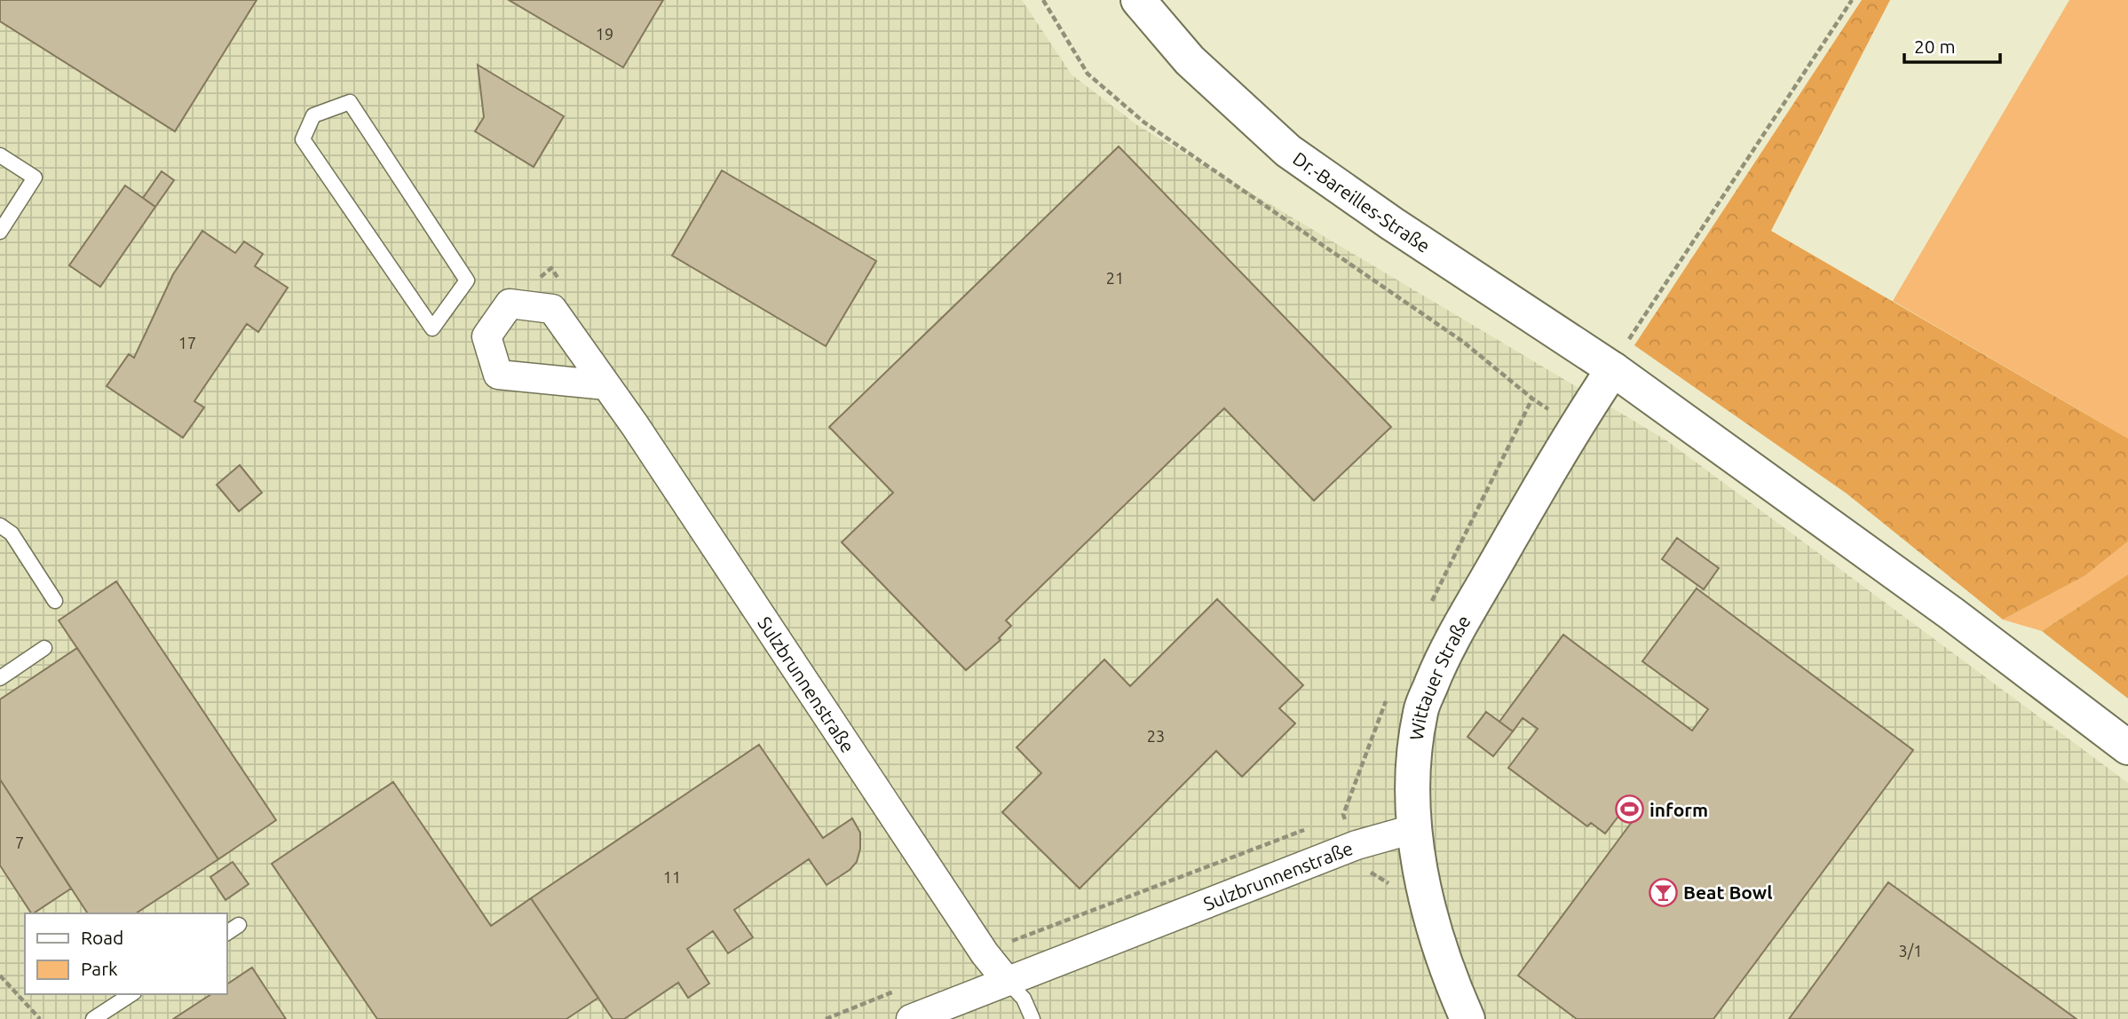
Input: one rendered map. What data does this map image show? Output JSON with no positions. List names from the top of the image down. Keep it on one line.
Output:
{"streets":{"main road":["Dr.-Bareilles-Straße","Wittauer Straße"],"street":["Sulzbrunnenstraße"]},"crossings":[["Dr.-Bareilles-Straße","Wittauer Straße"],["Wittauer Straße","Sulzbrunnenstraße"]],"places":{"sports":["inform"],"bar":["Beat Bowl"]},"house_numbers":["19","21","17","23","7","11","3/1"],"legend":["Road","Park"],"scale_bar":"20 m"}
